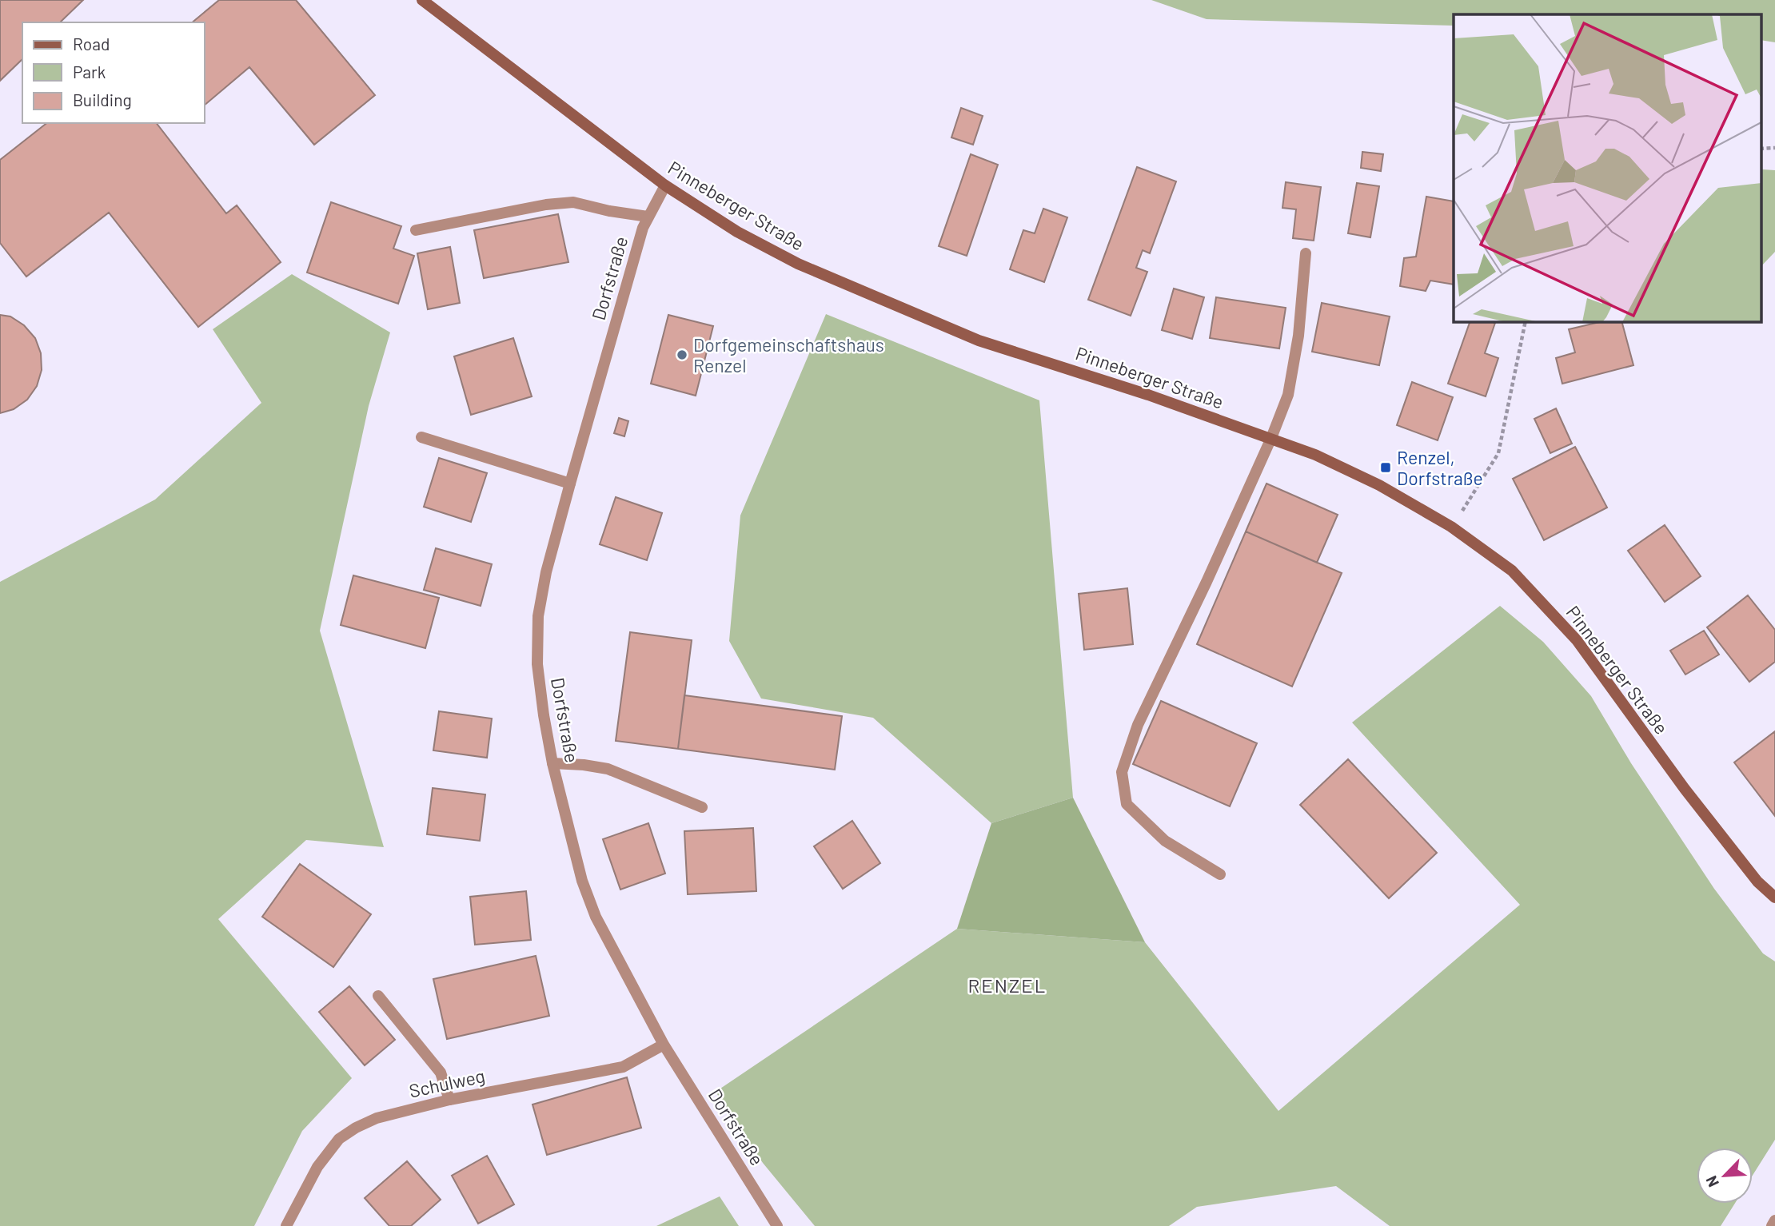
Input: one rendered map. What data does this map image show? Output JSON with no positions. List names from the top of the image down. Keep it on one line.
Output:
{"streets":{"main road":["Pinneberger Straße"],"street":["Dorfstraße","Schulweg"]},"crossings":[["Pinneberger Straße","Dorfstraße"],["Dorfstraße","Schulweg"]],"districts":["RENZEL"],"places":{"other":["Dorfgemeinschaftshaus Renzel"],"transit":["Renzel, Dorfstraße"]},"legend":["Road","Park","Building"],"north":"bottom left"}
